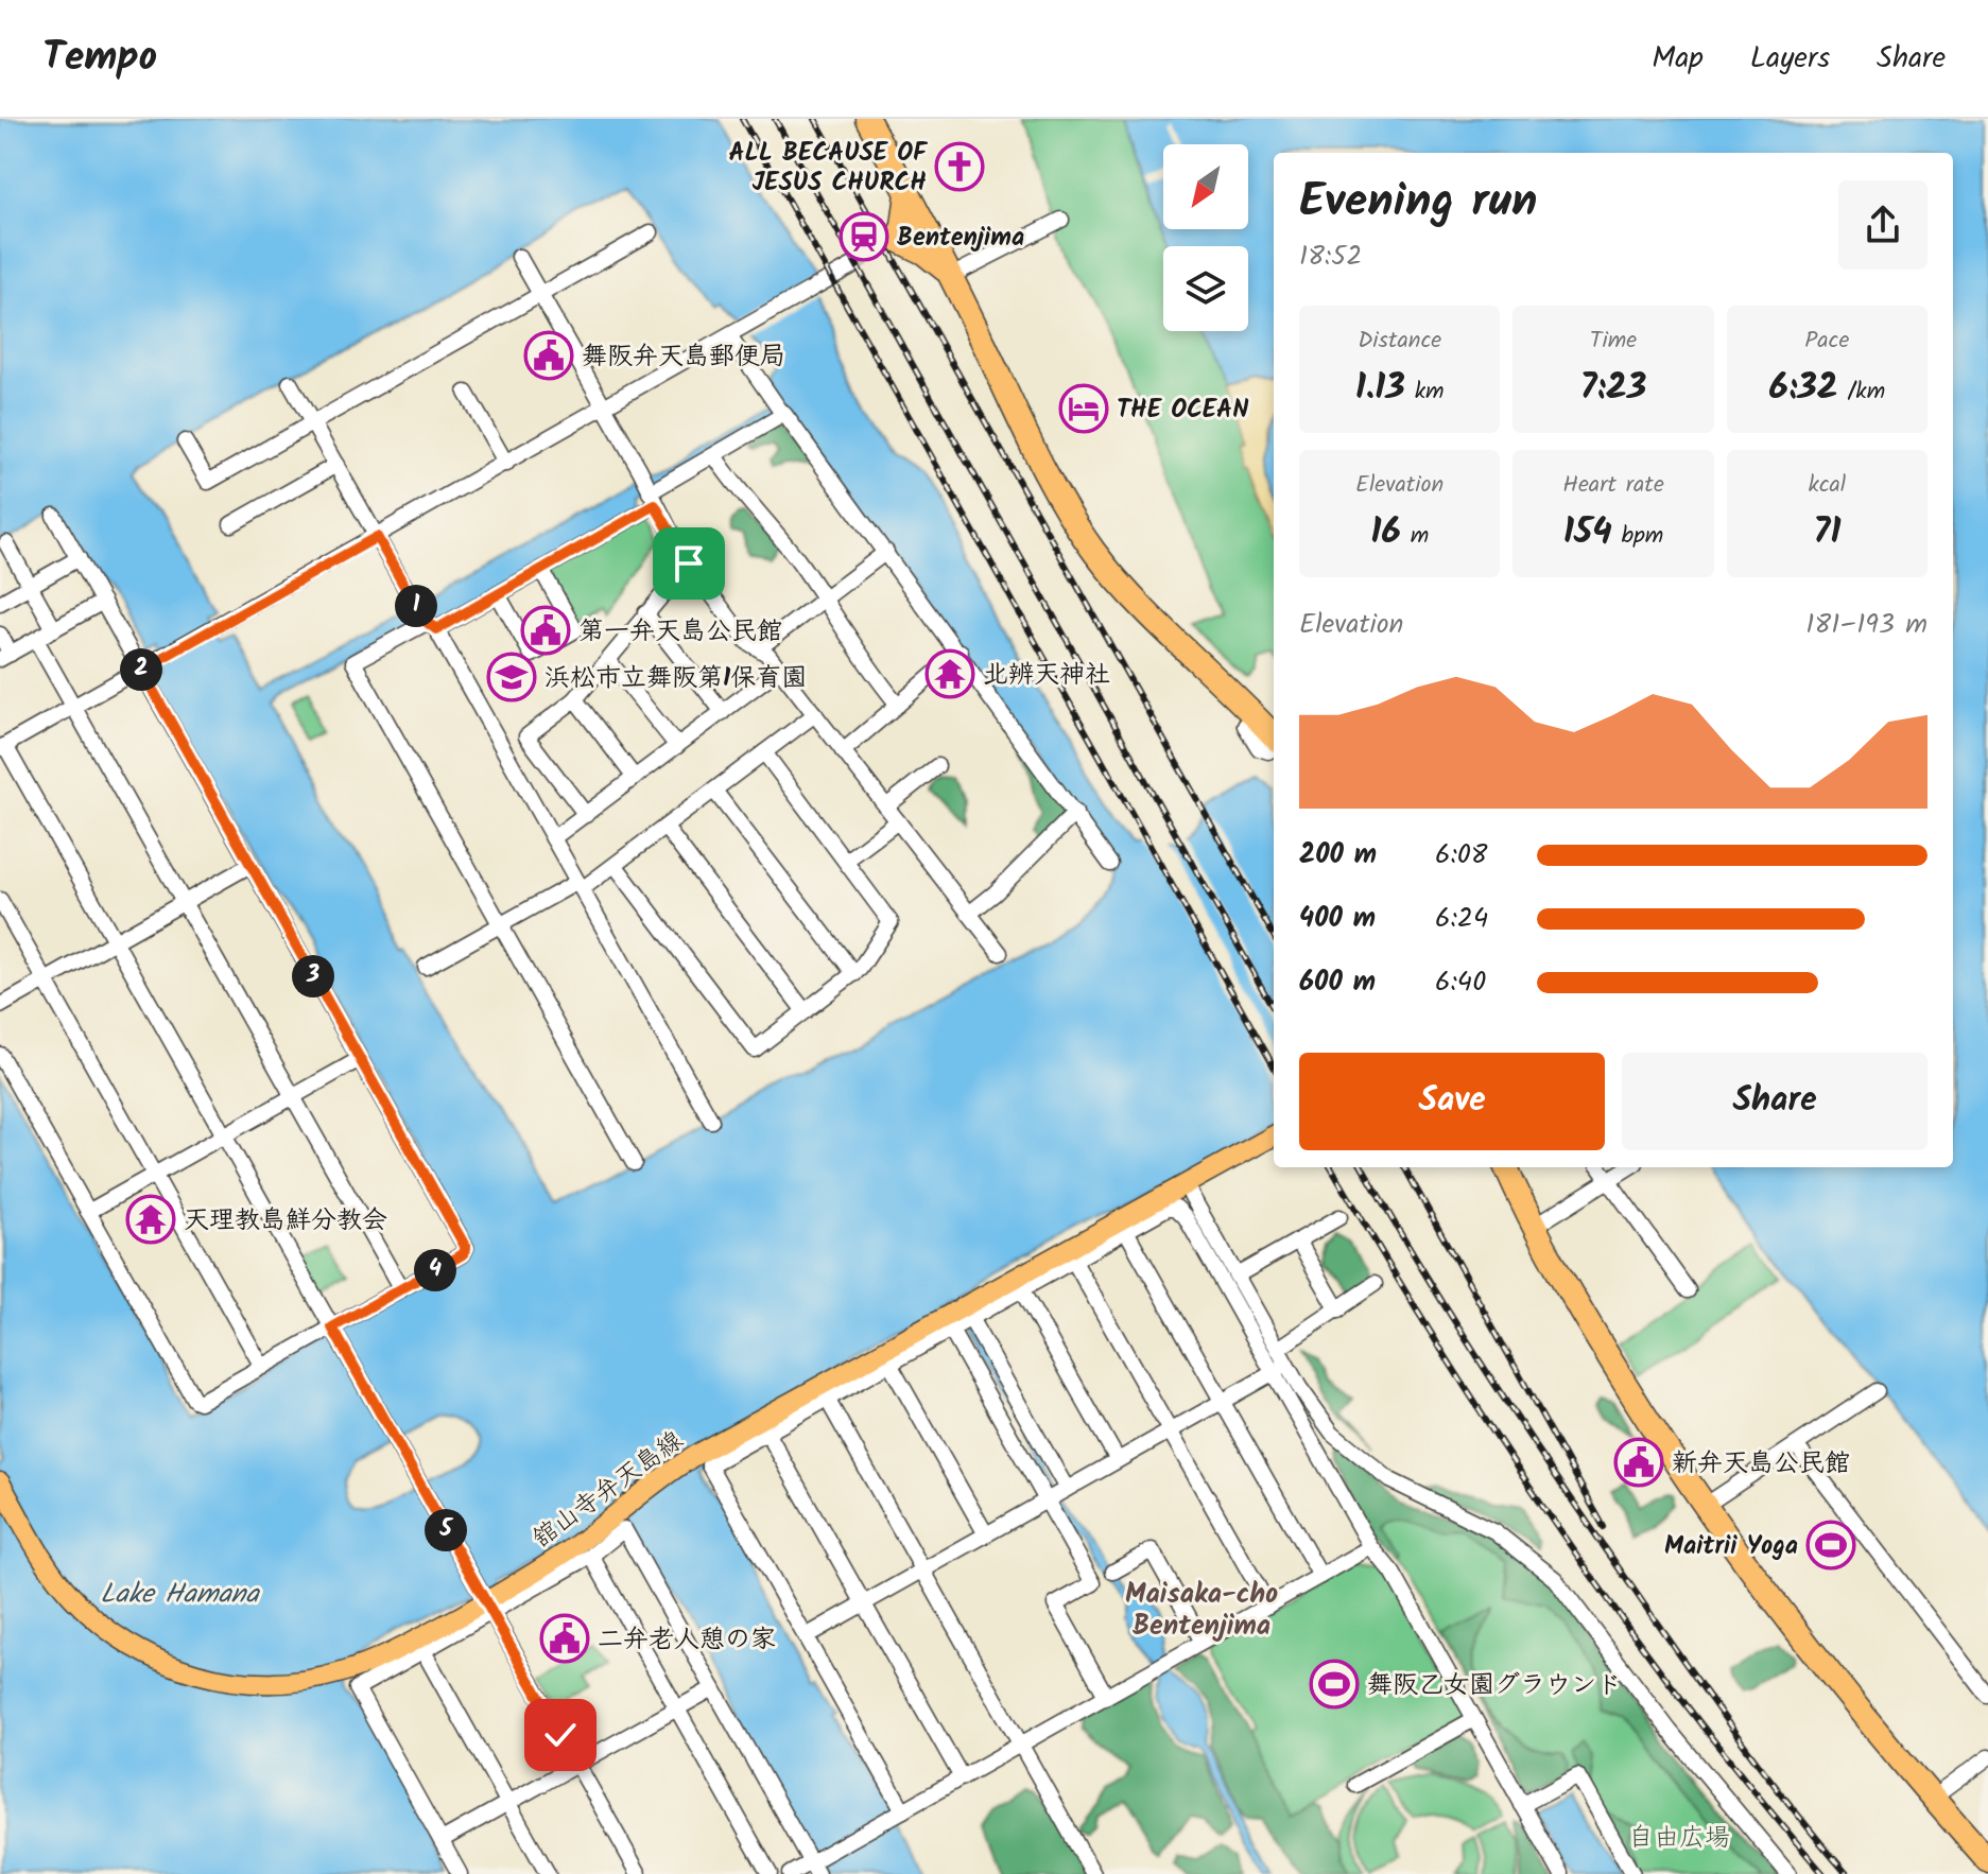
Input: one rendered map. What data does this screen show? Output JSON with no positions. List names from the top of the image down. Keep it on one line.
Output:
{"streets":{"main road":["舘山寺弁天島線"]},"districts":["Maisaka-cho Bentenjima"],"water":["Lake Hamana"],"parks":["自由広場"],"places":{"church":["ALL BECAUSE OF JESUS CHURCH"],"station":["Bentenjima"],"public building":["舞阪弁天島郵便局","第一弁天島公民館","新弁天島公民館","二弁老人憩の家"],"hotel":["THE OCEAN"],"temple":["北辨天神社","天理教島鮮分教会"],"school or university":["浜松市立舞阪第1保育園"],"sports":["Maitrii Yoga","舞阪乙女園グラウンド"]},"north":"bottom left","page":{"header":"Tempo","nav":["Map","Layers","Share"],"heading":["Evening run","18:52"],"stats":[["Distance","1.13 km"],["Time","7:23"],["Pace","6:32 /km"],["Elevation","16 m"],["Heart rate","154 bpm"],["kcal","71"]],"pins":["1","2","3","4","5"],"chart":["Elevation","181–193 m"],"list":[{"name":"200 m","note":"6:08"},{"name":"400 m","note":"6:24"},{"name":"600 m","note":"6:40"}],"buttons":["Save","Share"]}}
